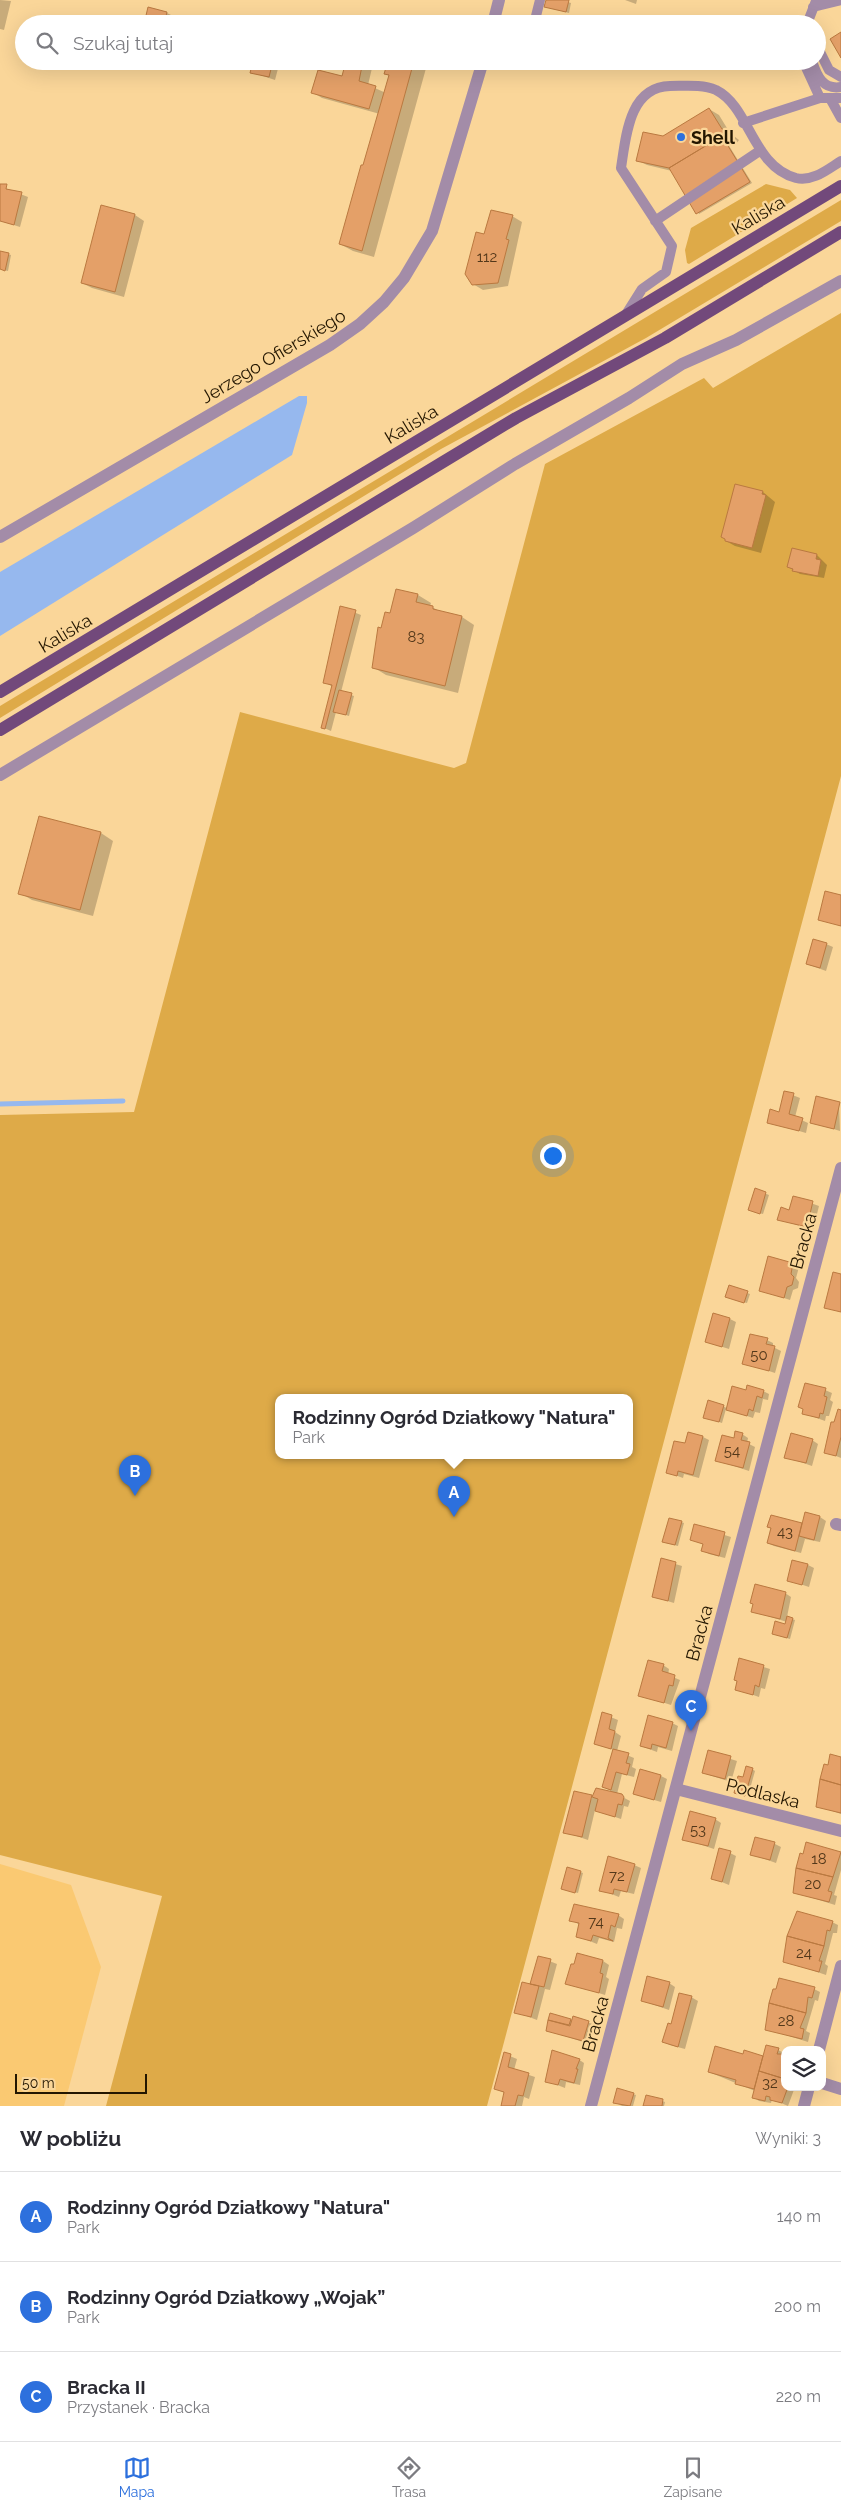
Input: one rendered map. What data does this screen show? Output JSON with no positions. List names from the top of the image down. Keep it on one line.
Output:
{"streets":{"main road":["Kaliska"],"street":["Jerzego Ofierskiego","Bracka","Podlaska"]},"crossings":[["Bracka","Podlaska"]],"places":["Shell"],"house_numbers":["112","83","50","54","43","53","18","72","20","74","24","28","32"],"scale_bar":"50 m","page":{"search":"Szukaj tutaj","popup":["Rodzinny Ogród Działkowy \"Natura\"","Park"],"pins":["B","A","C"],"scale":"50 m","heading":["W pobliżu","Wyniki: 3"],"list":[{"mark":"A","name":"Rodzinny Ogród Działkowy \"Natura\"","note":"Park","value":"140 m"},{"mark":"B","name":"Rodzinny Ogród Działkowy „Wojak”","note":"Park","value":"200 m"},{"mark":"C","name":"Bracka II","note":"Przystanek · Bracka","value":"220 m"}],"nav":["Mapa","Trasa","Zapisane"]}}
